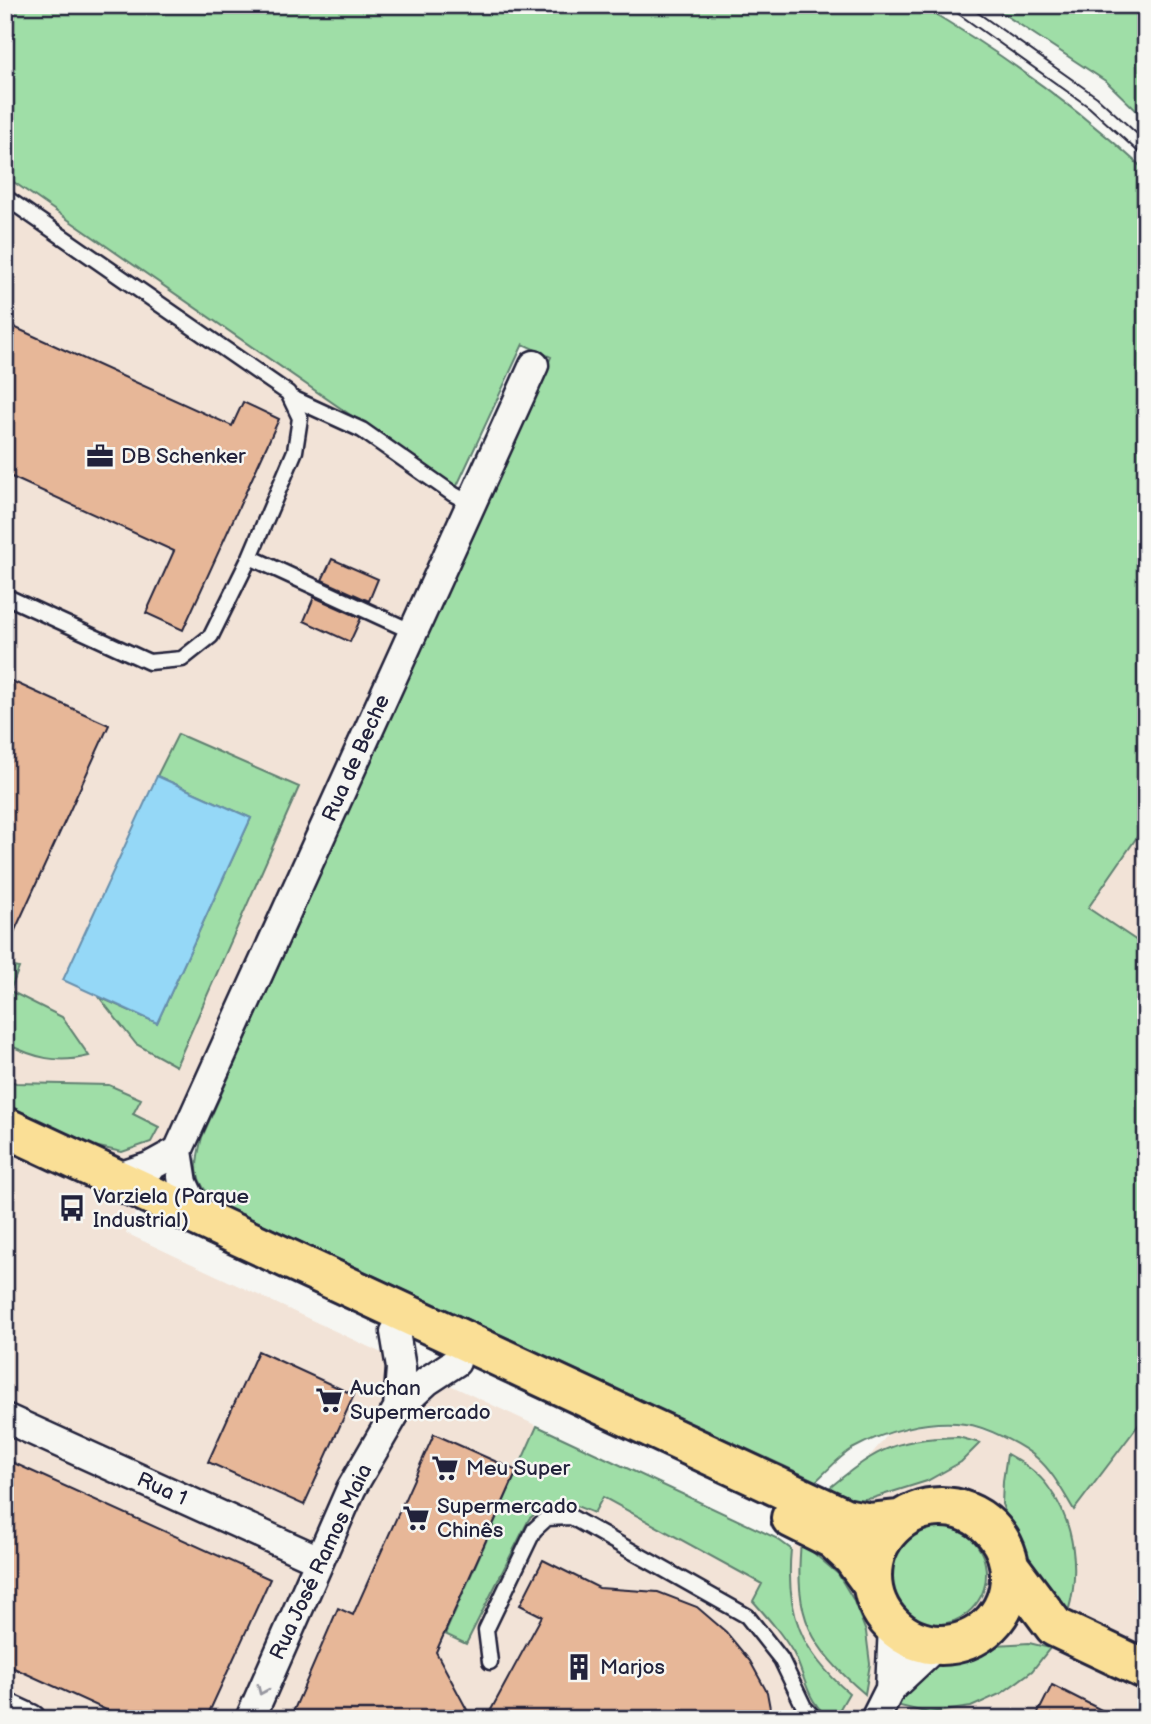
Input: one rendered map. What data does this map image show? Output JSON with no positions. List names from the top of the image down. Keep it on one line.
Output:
{"streets":{"street":["Rua de Beche","Rua 1","Rua José Ramos Maia"]},"crossings":[["Rua 1","Rua José Ramos Maia"]],"places":{"office":["DB Schenker"],"bus stop":["Varziela (Parque Industrial)"],"supermarket":["Auchan Supermercado","Meu Super","Supermercado Chinês"],"building":["Marjos"]}}
